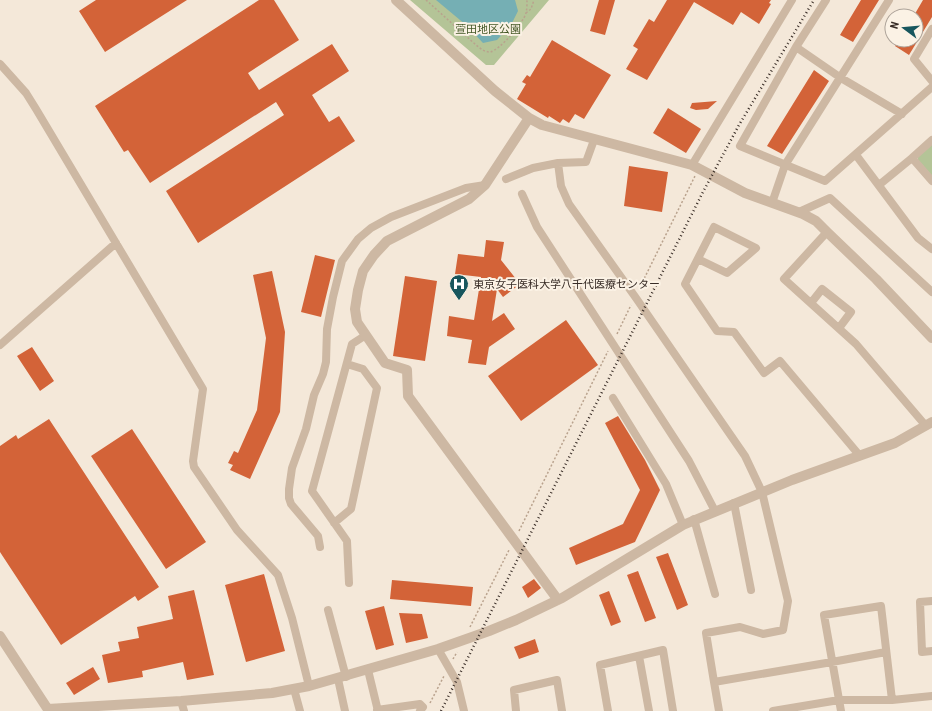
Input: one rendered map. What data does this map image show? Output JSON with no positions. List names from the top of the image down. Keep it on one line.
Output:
{"parks":["萱田地区公園"],"places":{"hospital":["東京女子医科大学八千代医療センター"]},"north":"left"}
